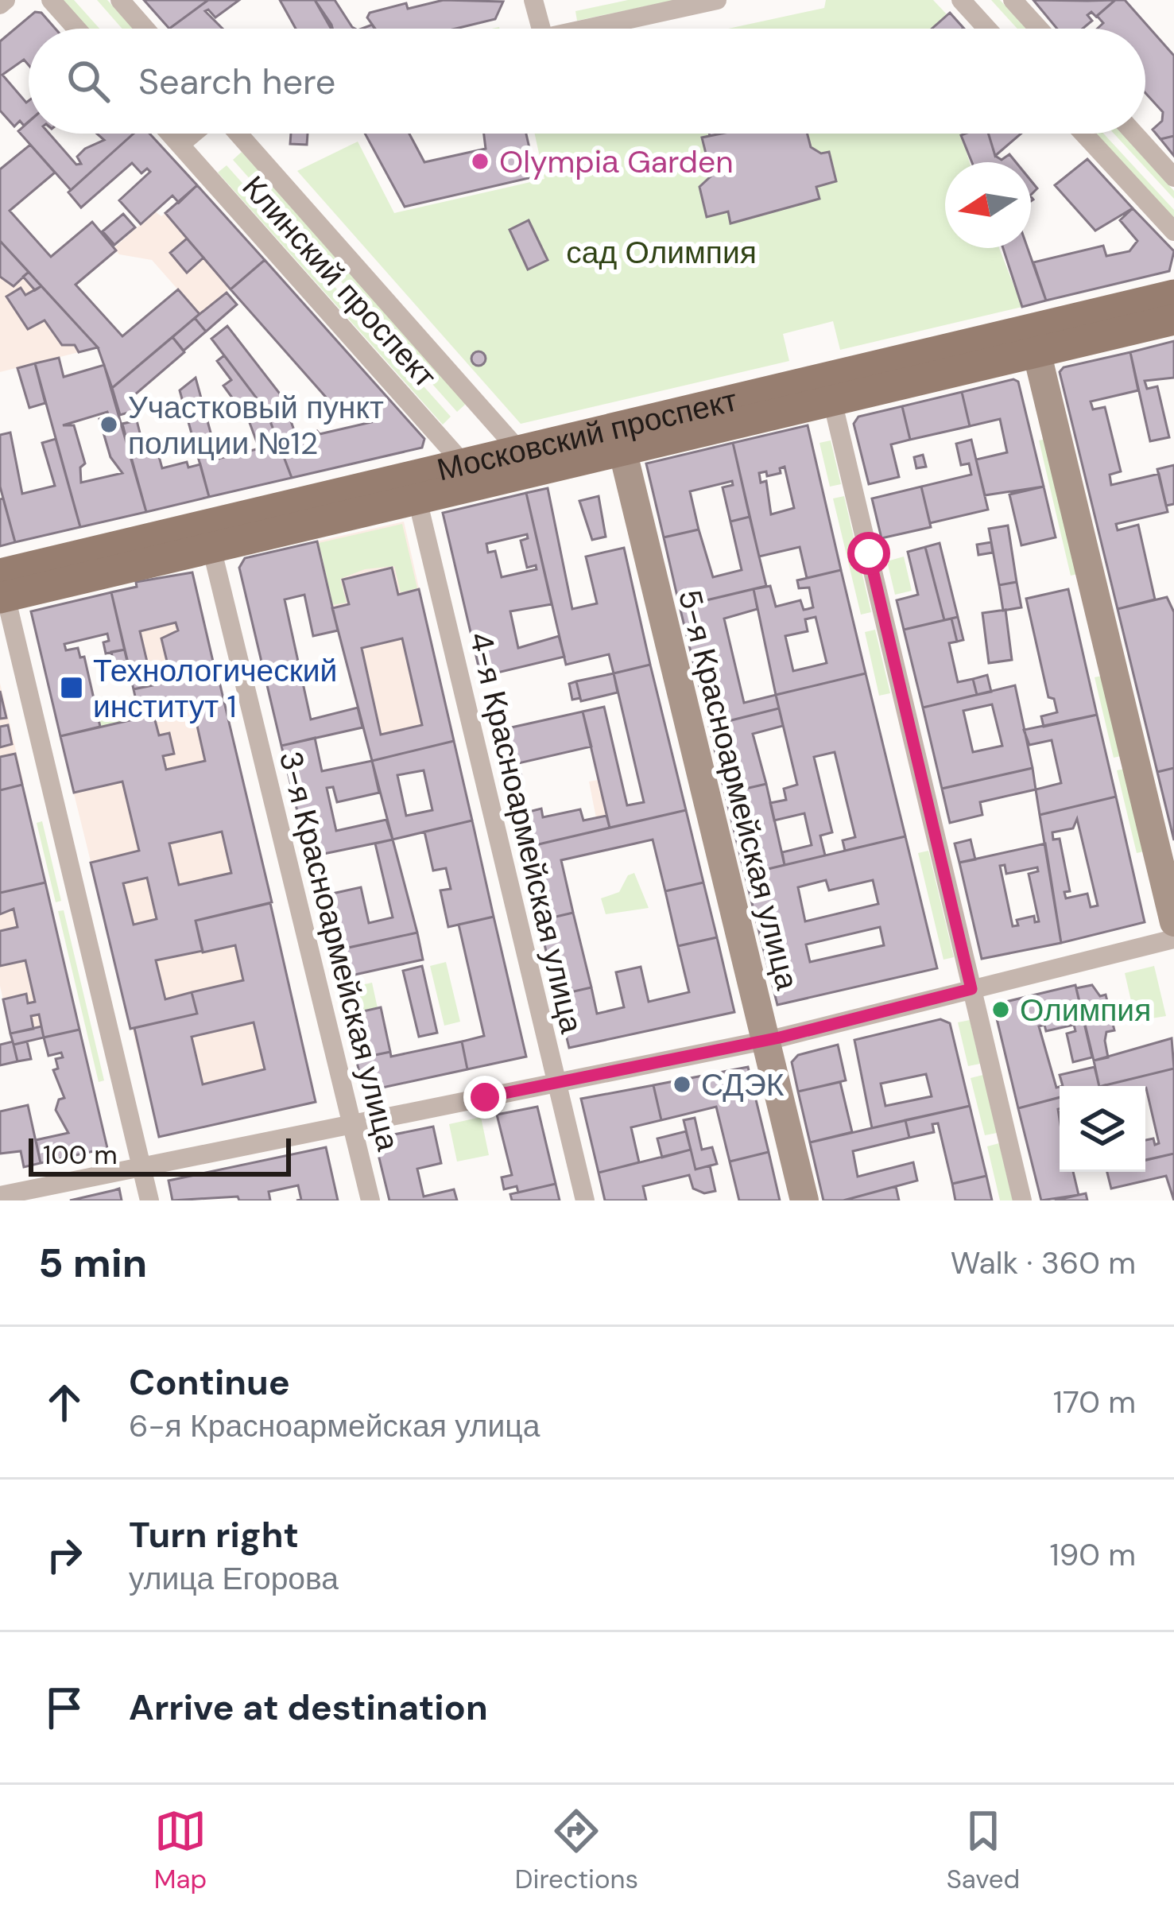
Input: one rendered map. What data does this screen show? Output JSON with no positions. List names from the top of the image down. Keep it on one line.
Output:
{"streets":{"main road":["Московский проспект"],"street":["Клинский проспект","5-я Красноармейская улица","4-я Красноармейская улица","3-я Красноармейская улица"]},"crossings":[["Клинский проспект","Московский проспект"],["Московский проспект","5-я Красноармейская улица"],["Московский проспект","4-я Красноармейская улица"],["Московский проспект","3-я Красноармейская улица"]],"parks":["сад Олимпия"],"places":{"other":["Olympiа Garden","Участковый пункт полиции №12","Олимпия","СДЭК"],"transit":["Технологический институт 1"]},"scale_bar":"100 m","north":"left","page":{"search":"Search here","scale":"100 m","heading":["5 min","Walk · 360 m"],"list":[["Continue","6-я Красноармейская улица","170 m"],["Turn right","улица Егорова","190 m"],"Arrive at destination"],"nav":["Map","Directions","Saved"]}}
